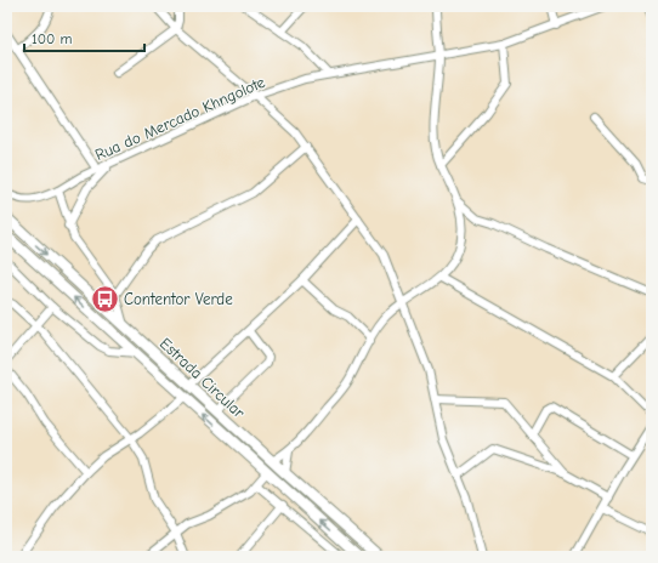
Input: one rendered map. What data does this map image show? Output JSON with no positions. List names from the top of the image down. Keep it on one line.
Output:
{"streets":{"main road":["Estrada Circular"],"street":["Rua do Mercado Khngolote"]},"places":{"bus stop":["Contentor Verde"]},"scale_bar":"100 m"}
